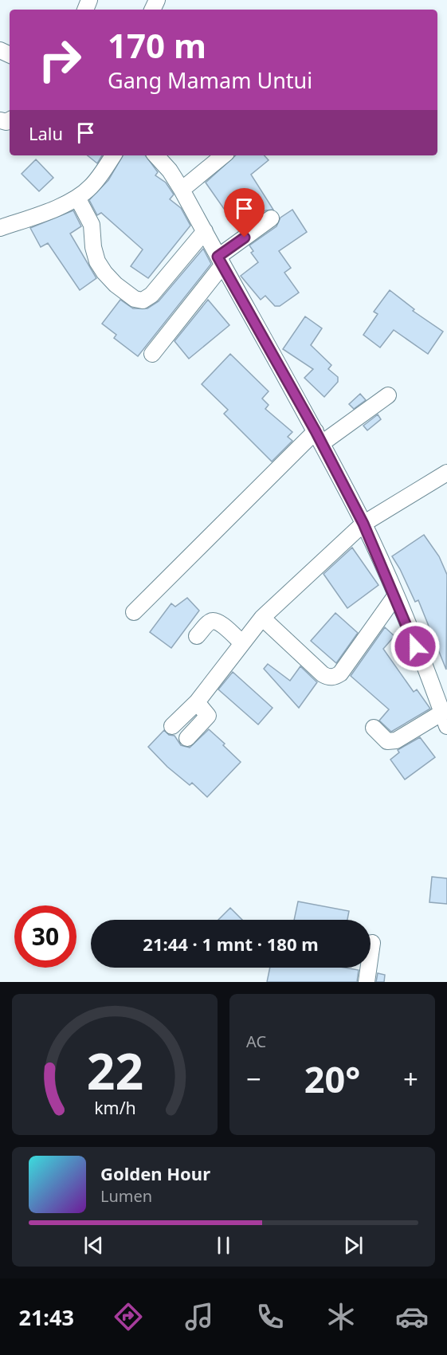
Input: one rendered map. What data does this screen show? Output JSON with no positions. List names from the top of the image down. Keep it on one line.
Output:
{"page":{"turn":["170 m","Gang Mamam Untui"],"then":"Lalu","limit":"30","trip":"21:44 · 1 mnt · 180 m","tile":"AC","heat":["−","20°","+"],"song":["Golden Hour","Lumen"],"tabs":"21:43","gauge":["22","km/h"]}}
